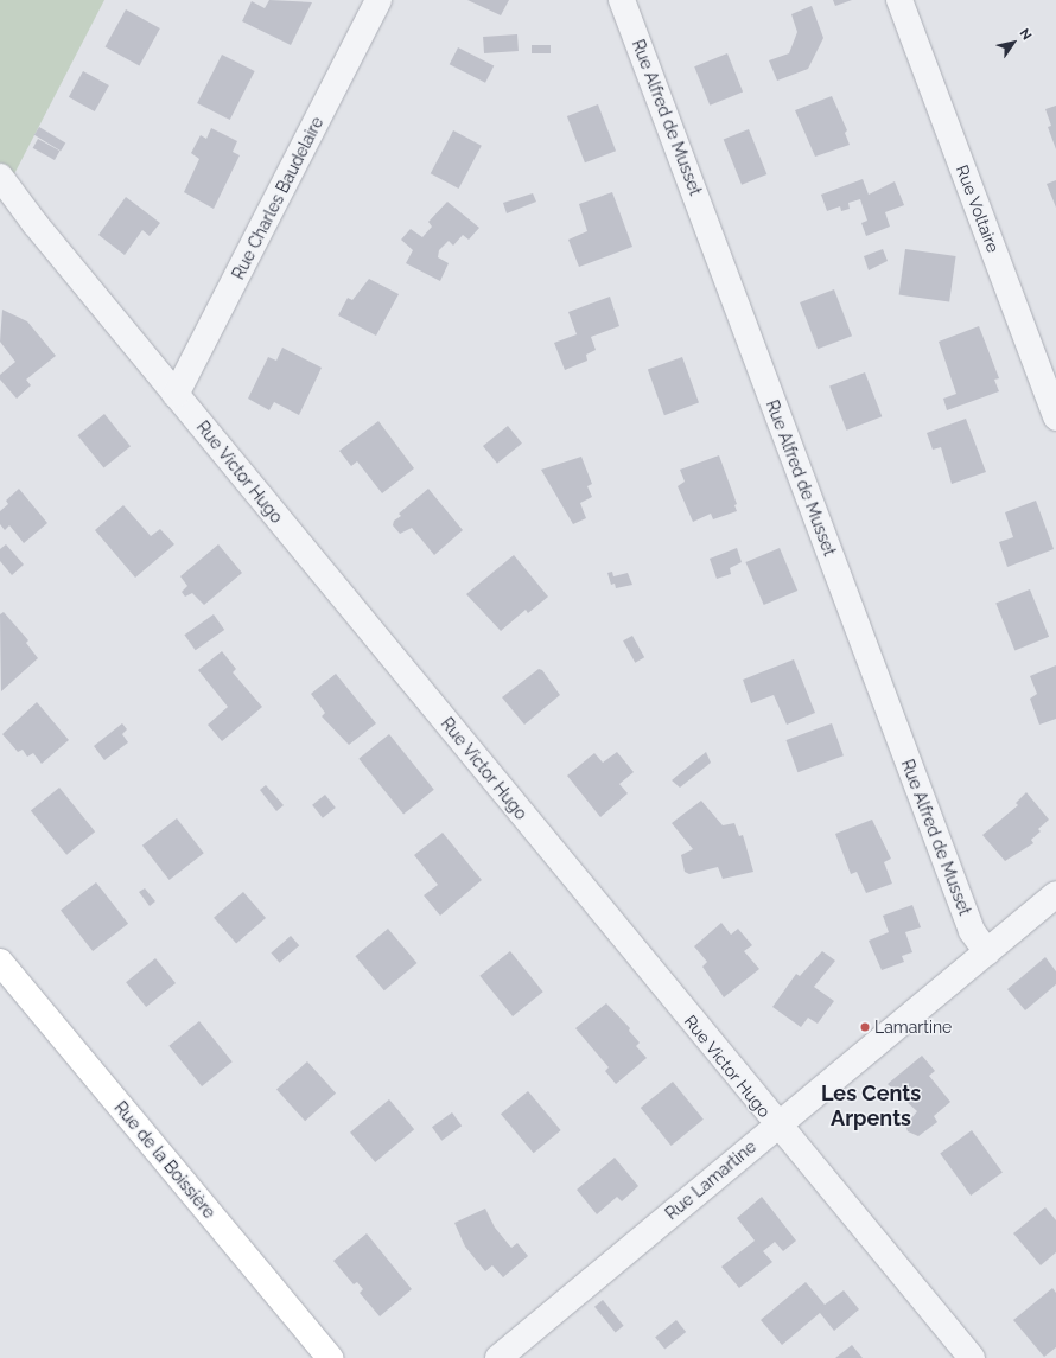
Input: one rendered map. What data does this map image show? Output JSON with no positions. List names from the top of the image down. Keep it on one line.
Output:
{"streets":{"main road":["Rue de la Boissière"],"street":["Rue Alfred de Musset","Rue Charles Baudelaire","Rue Voltaire","Rue Victor Hugo","Rue Lamartine"]},"crossings":[["Rue Alfred de Musset","Rue Lamartine"],["Rue Charles Baudelaire","Rue Victor Hugo"],["Rue Victor Hugo","Rue Lamartine"]],"districts":["Les Cents Arpents"],"places":["Lamartine"],"north":"top right"}
